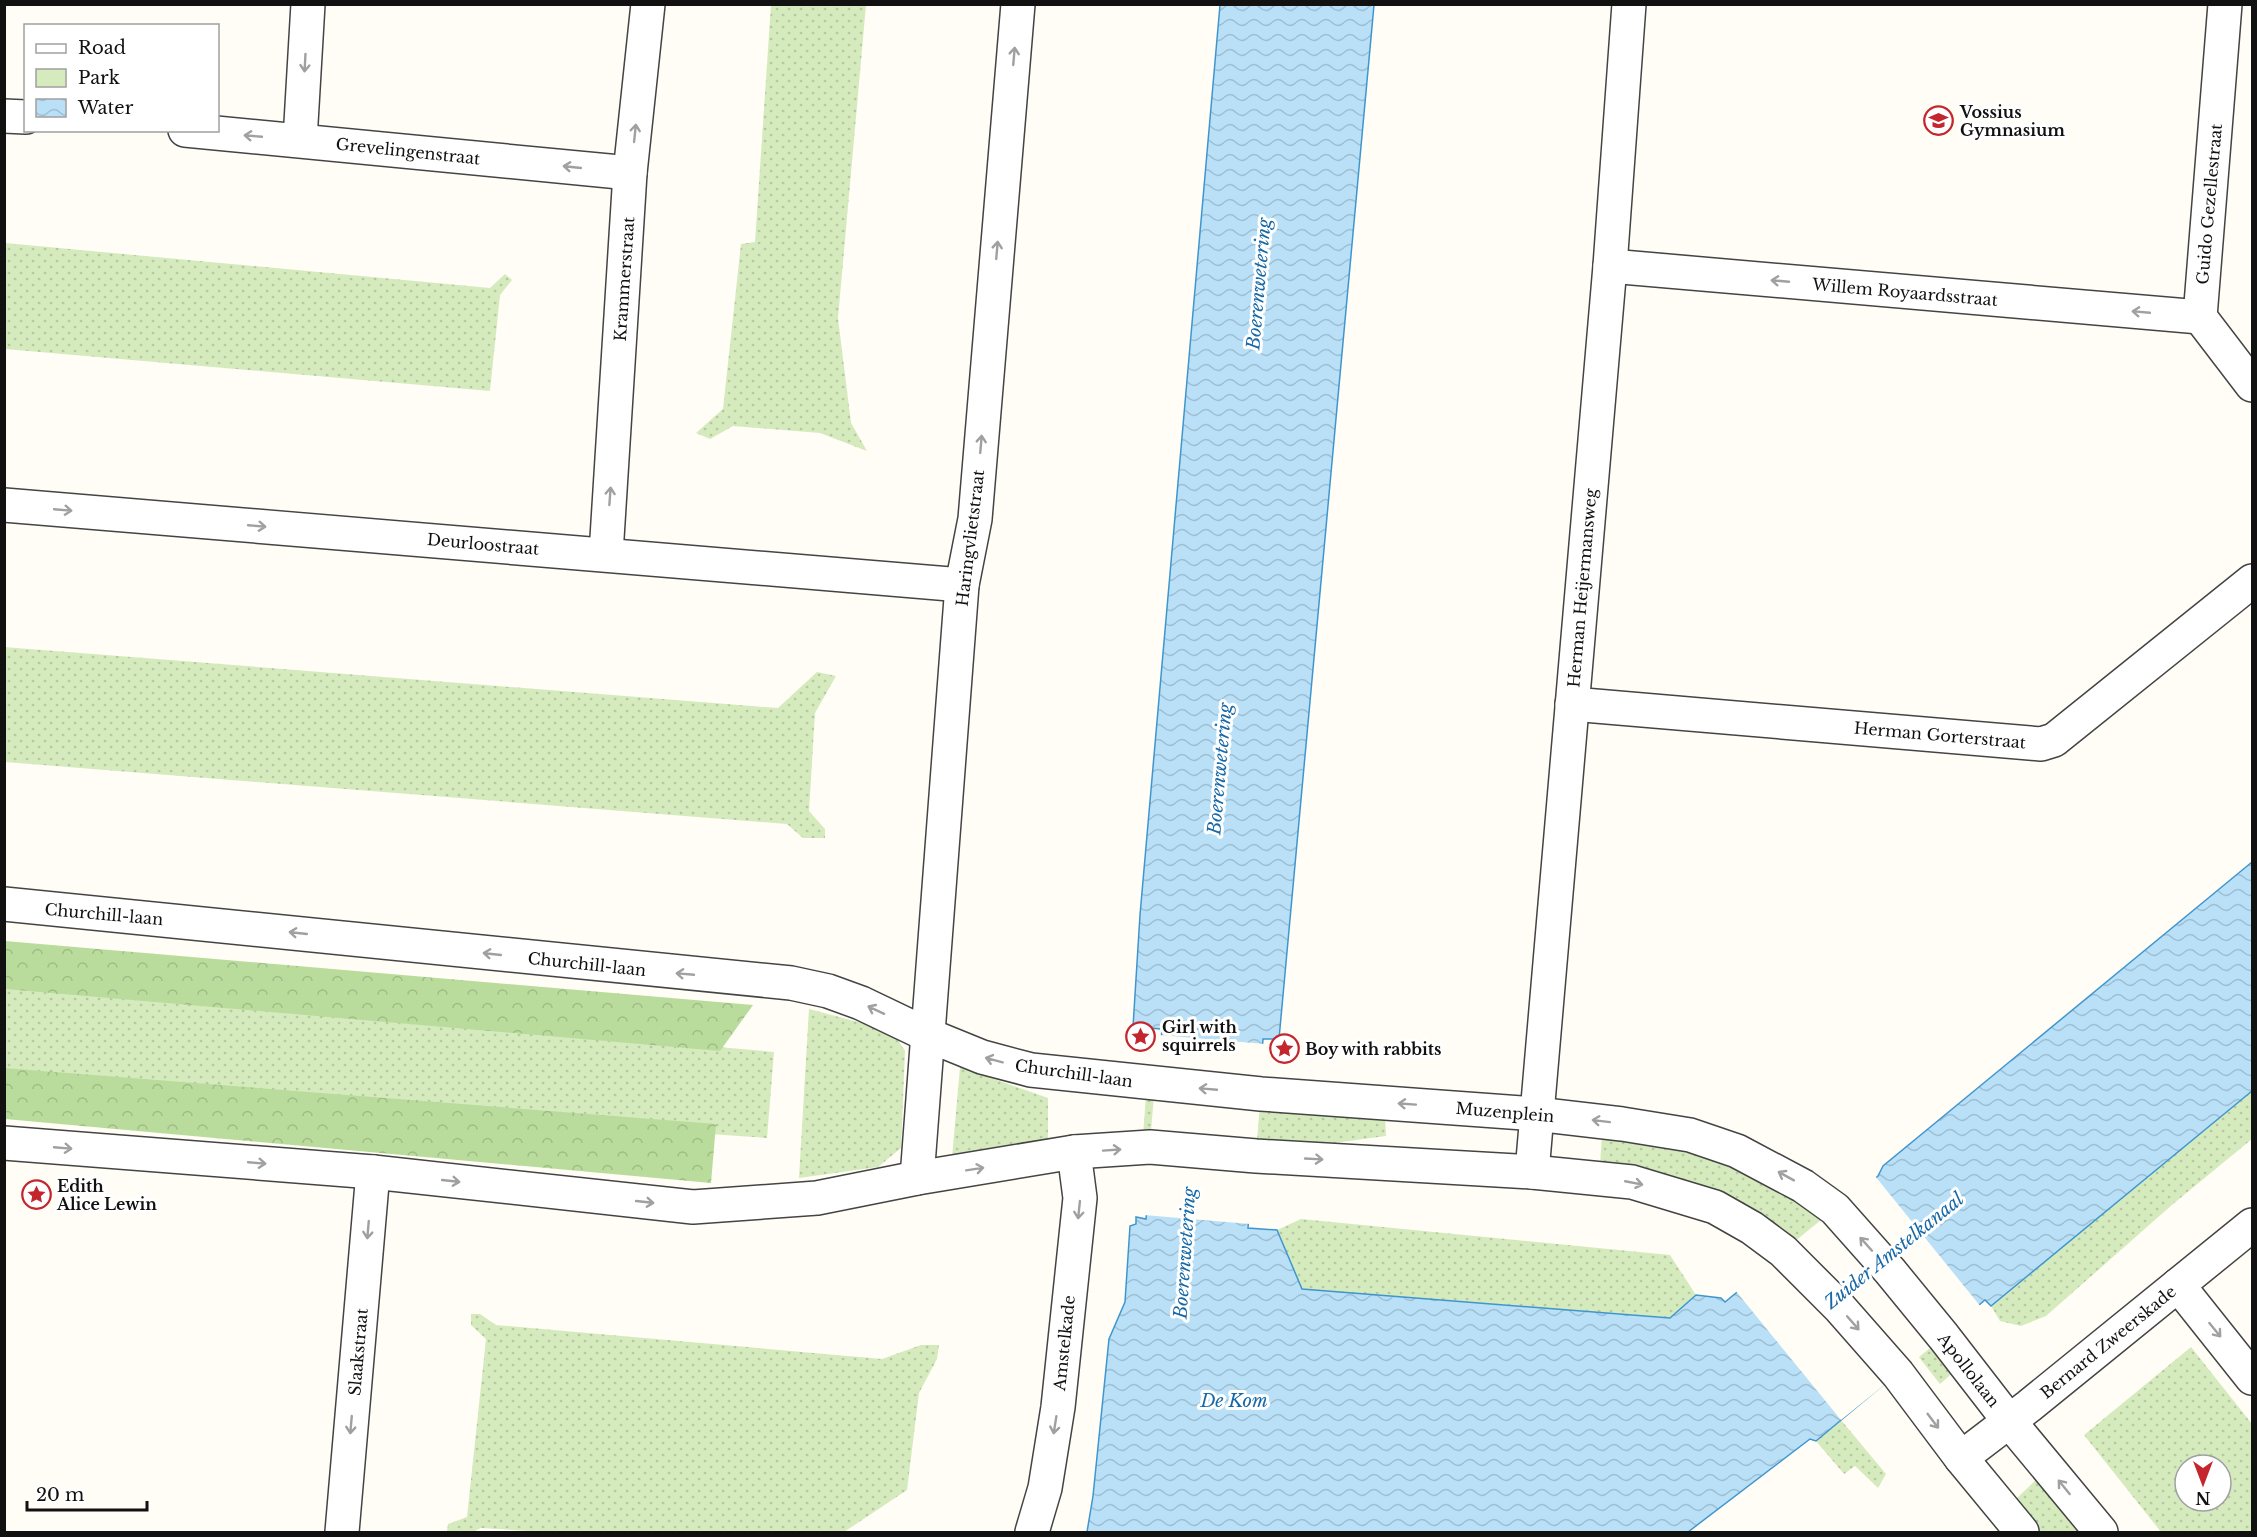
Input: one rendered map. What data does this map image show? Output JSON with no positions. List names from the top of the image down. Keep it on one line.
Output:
{"streets":{"street":["Grevelingenstraat","Guido Gezellestraat","Krammerstraat","Willem Royaardsstraat","Haringvlietstraat","Deurloostraat","Herman Heijermansweg","Herman Gorterstraat","Churchill-laan","Muzenplein","Bernard Zweerskade","Amstelkade","Slaakstraat","Apollolaan"]},"crossings":[["Grevelingenstraat","Krammerstraat"],["Guido Gezellestraat","Willem Royaardsstraat"],["Krammerstraat","Deurloostraat"],["Willem Royaardsstraat","Herman Heijermansweg"],["Haringvlietstraat","Deurloostraat"],["Haringvlietstraat","Churchill-laan"],["Herman Heijermansweg","Herman Gorterstraat"],["Herman Heijermansweg","Muzenplein"],["Churchill-laan","Muzenplein"],["Muzenplein","Apollolaan"],["Bernard Zweerskade","Apollolaan"]],"one_way":["Grevelingenstraat","Krammerstraat","Willem Royaardsstraat","Haringvlietstraat","Deurloostraat","Amstelkade","Slaakstraat"],"water":["Boerenwetering","Zuider Amstelkanaal","De Kom"],"places":{"school or university":["Vossius Gymnasium"],"place":["Girl with squirrels","Boy with rabbits","Edith Alice Lewin"]},"legend":["Road","Park","Water"],"scale_bar":"20 m","north":"bottom"}
